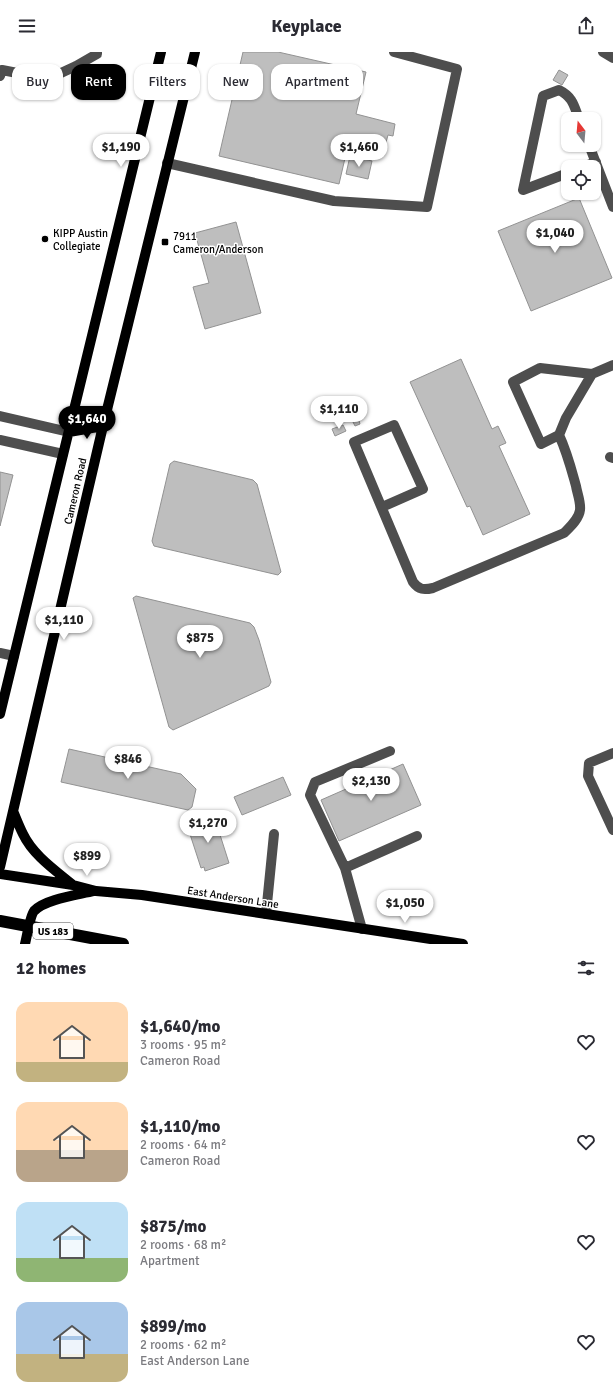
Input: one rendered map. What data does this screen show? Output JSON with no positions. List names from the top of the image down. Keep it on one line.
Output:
{"streets":{"highway":["US 183"],"main road":["Cameron Road","East Anderson Lane"]},"places":{"other":["KIPP Austin Collegiate"],"transit":["7911 Cameron/Anderson"]},"north":"top","page":{"header":"Keyplace","chip":["Buy","Rent","Filters","New","Apartment"],"price":["$1,190","$1,460","$1,040","$1,110","$1,640","$1,110","$875","$846","$2,130","$1,270","$899","$1,050"],"heading":"12 homes","list":[{"name":"$1,640/mo","note":"3 rooms · 95 m² · Cameron Road"},{"name":"$1,110/mo","note":"2 rooms · 64 m² · Cameron Road"},{"name":"$875/mo","note":"2 rooms · 68 m² · Apartment"},{"name":"$899/mo","note":"2 rooms · 62 m² · East Anderson Lane"}]}}
